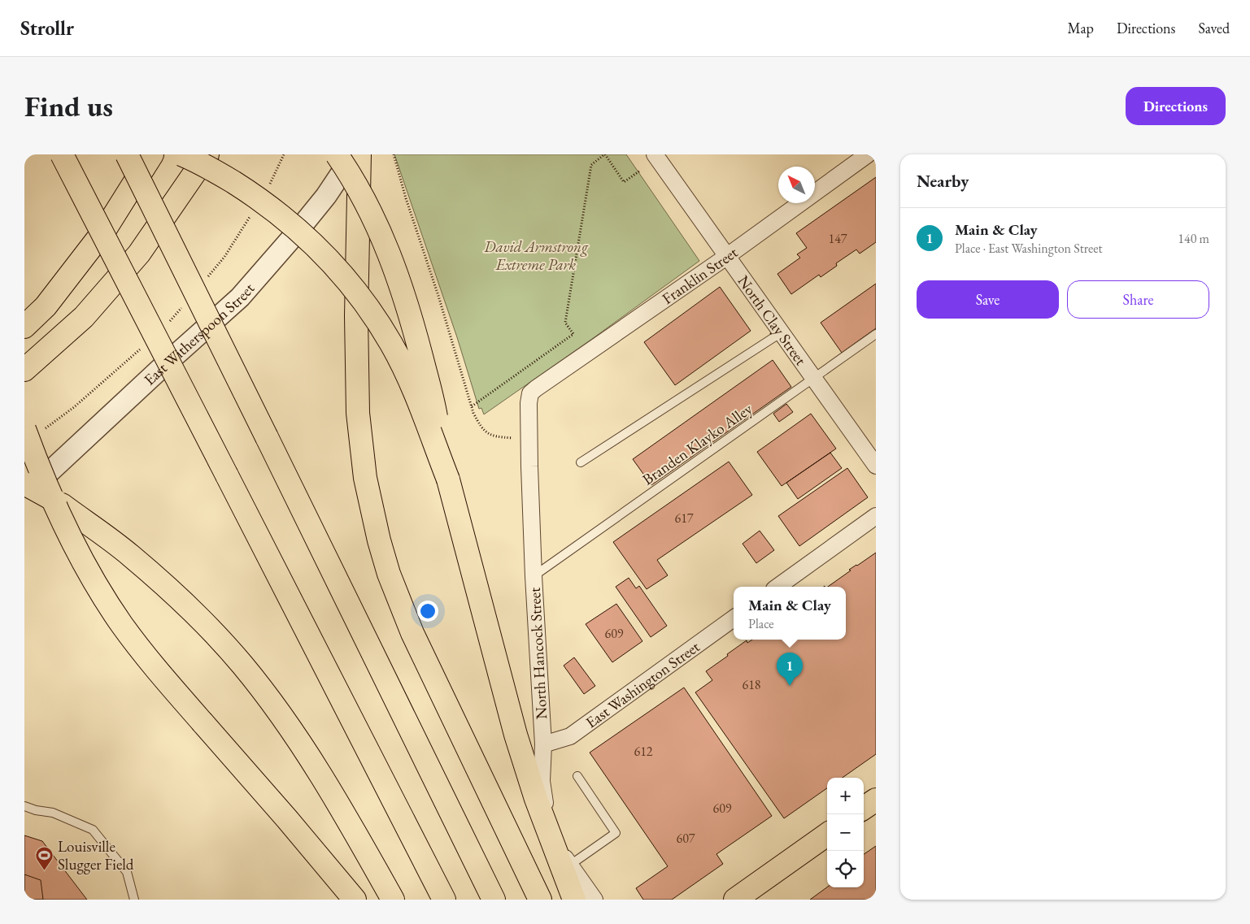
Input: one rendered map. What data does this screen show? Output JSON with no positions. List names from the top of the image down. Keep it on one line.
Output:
{"streets":{"street":["Franklin Street","North Clay Street","East Witherspoon Street","North Hancock Street","East Washington Street"],"lane":["Branden Klayko Alley"]},"crossings":[["Franklin Street","North Clay Street"],["Franklin Street","North Hancock Street"],["North Clay Street","Branden Klayko Alley"],["Branden Klayko Alley","North Hancock Street"],["North Hancock Street","East Washington Street"]],"parks":["David Armstrong Extreme Park"],"places":{"sports":["Louisville Slugger Field"]},"house_numbers":["147","617","609","618","612","609","607"],"north":"top left","page":{"header":"Strollr","nav":["Map","Directions","Saved"],"buttons":["Directions",["Save","Share"]],"title":"Find us","heading":"Nearby","list":[{"mark":"1","name":"Main & Clay","note":"Place · East Washington Street","value":"140 m"}],"popup":["Main & Clay","Place"],"pins":"1","map_buttons":["+","−"]}}
